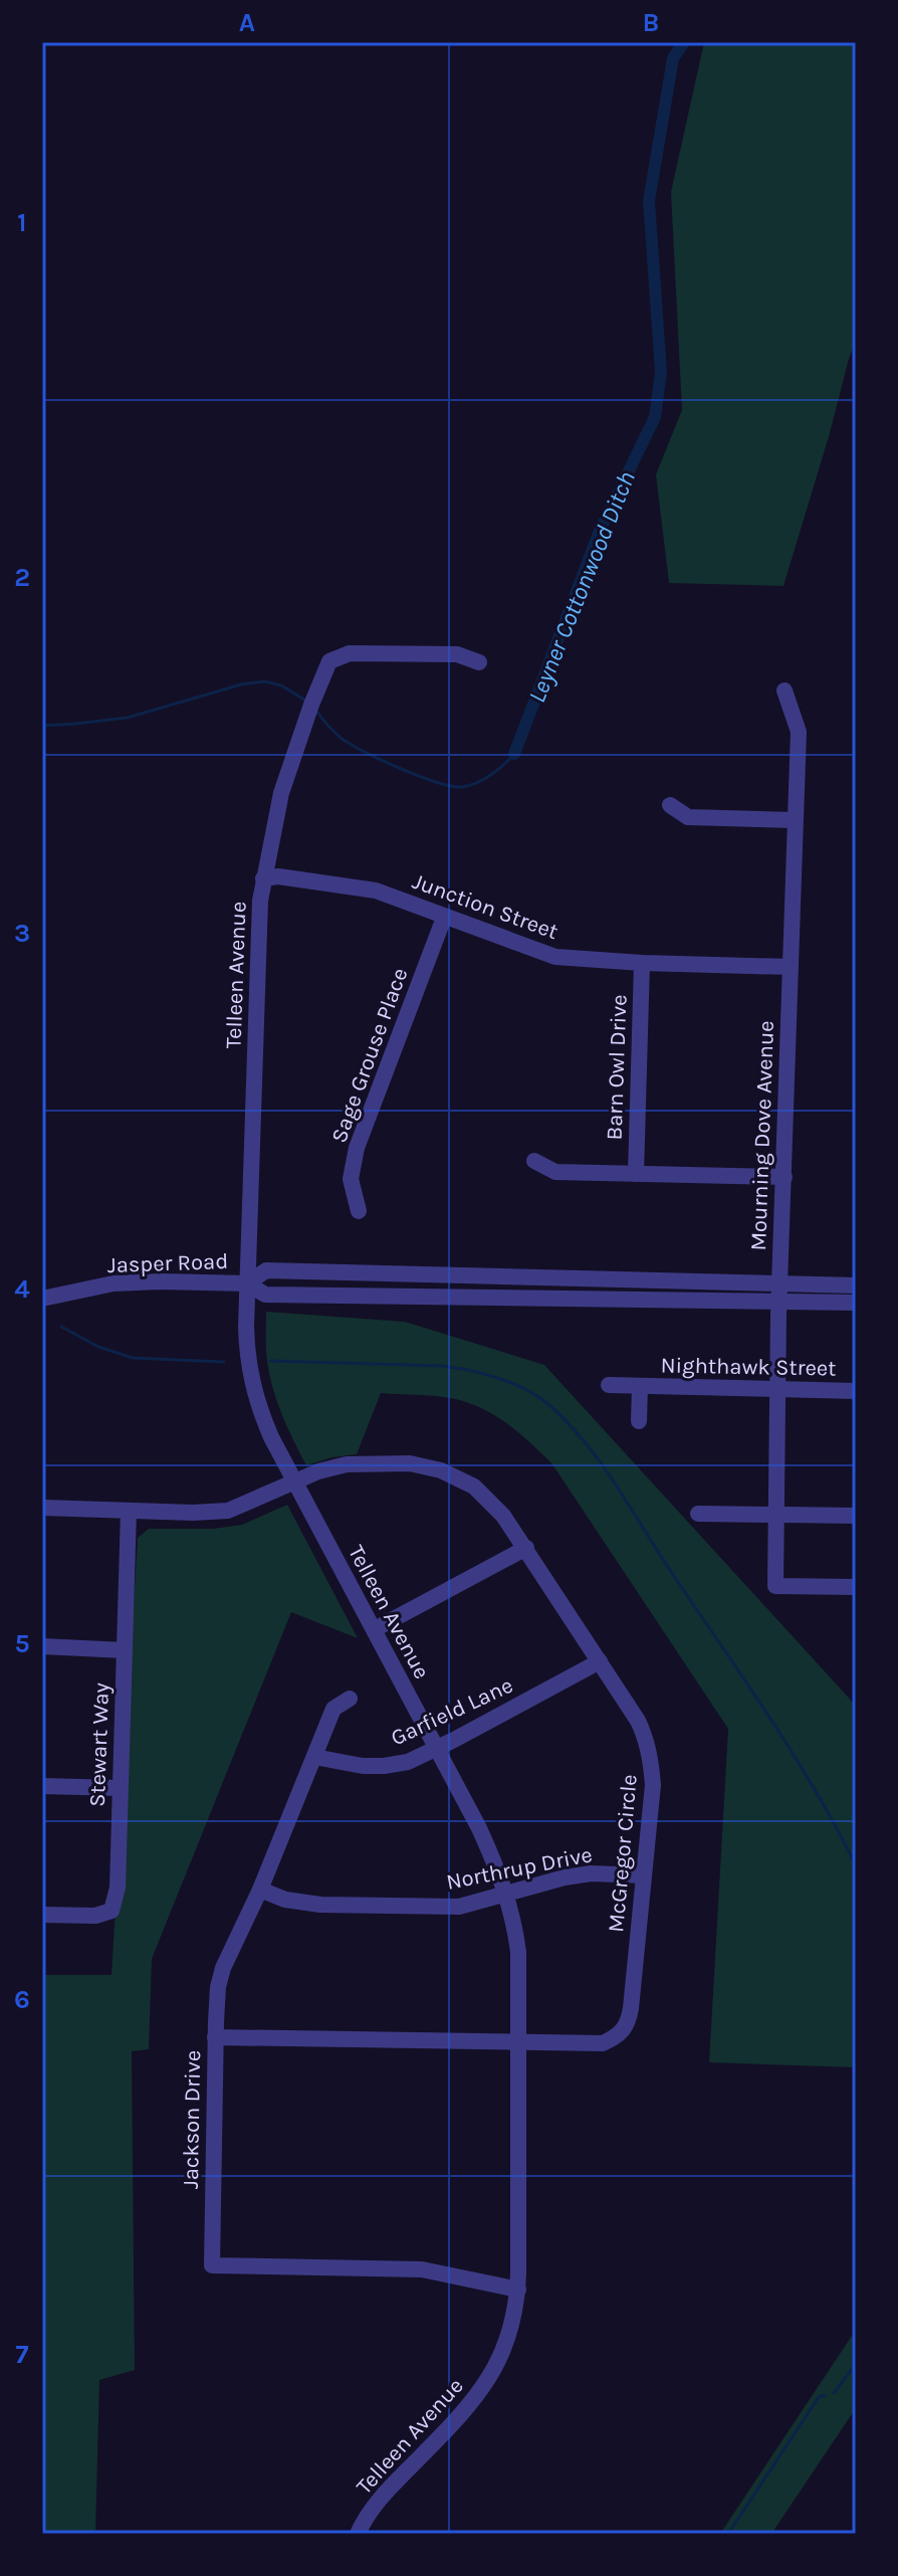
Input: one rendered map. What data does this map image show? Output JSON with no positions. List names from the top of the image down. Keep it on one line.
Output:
{"streets":{"street":["Junction Street","Telleen Avenue","Sage Grouse Place","Barn Owl Drive","Mourning Dove Avenue","Jasper Road","Nighthawk Street","Garfield Lane","Stewart Way","McGregor Circle","Northrup Drive","Jackson Drive"]},"crossings":[["Junction Street","Telleen Avenue"],["Junction Street","Sage Grouse Place"],["Junction Street","Barn Owl Drive"],["Junction Street","Mourning Dove Avenue"],["Telleen Avenue","Jasper Road"],["Telleen Avenue","Garfield Lane"],["Telleen Avenue","McGregor Circle"],["Telleen Avenue","Northrup Drive"],["Telleen Avenue","Jackson Drive"],["Mourning Dove Avenue","Nighthawk Street"],["Garfield Lane","McGregor Circle"],["Garfield Lane","Jackson Drive"],["Stewart Way","McGregor Circle"],["McGregor Circle","Northrup Drive"],["McGregor Circle","Jackson Drive"],["Northrup Drive","Jackson Drive"]],"water":["Leyner Cottonwood Ditch"],"grid":{"columns":["A","B"],"rows":["1","2","3","4","5","6","7"]}}
